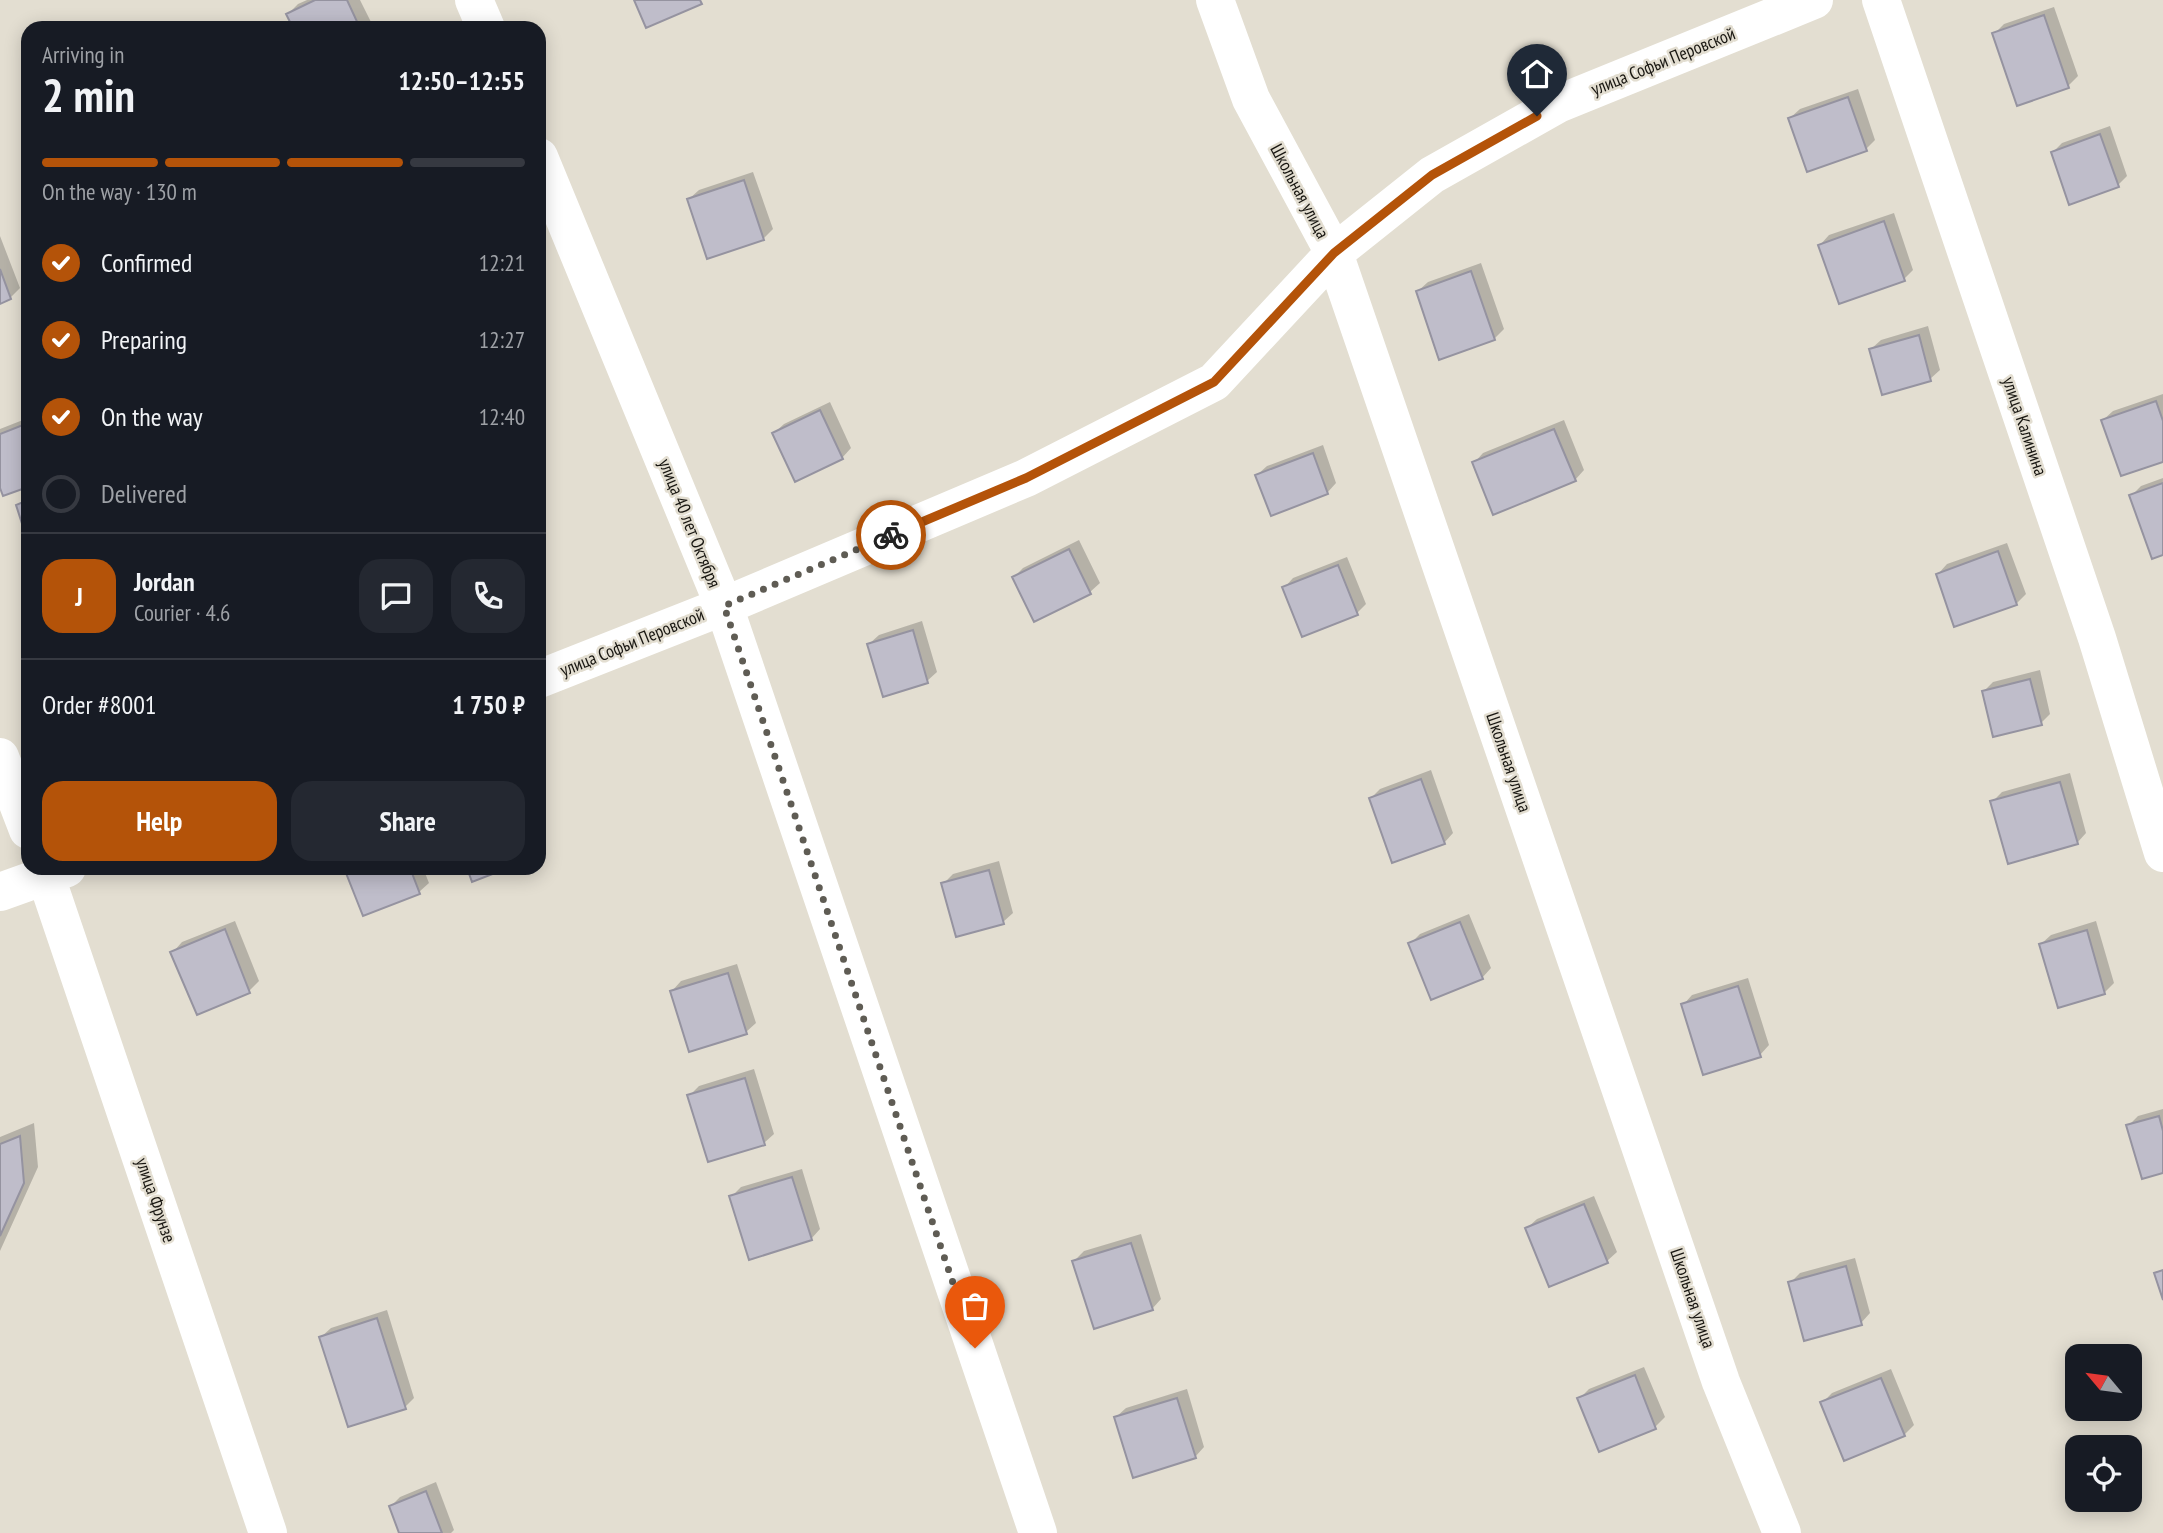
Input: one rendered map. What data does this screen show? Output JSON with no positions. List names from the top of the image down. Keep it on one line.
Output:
{"streets":{"street":["улица Софьи Перовской","Школьная улица","улица Калинина","улица 40 лет Октября","улица Фрунзе"]},"crossings":[["улица Софьи Перовской","Школьная улица"],["улица Софьи Перовской","улица 40 лет Октября"]],"north":"top left","page":{"heading":["2 min","Arriving in","12:50–12:55"],"panel":["Jordan","Courier · 4.6","Order #8001","1 750 ₽"],"bar":"On the way · 130 m","list":[["Confirmed","12:21"],["Preparing","12:27"],["On the way","12:40"],"Delivered"],"round":"J","buttons":["Help","Share"]}}
